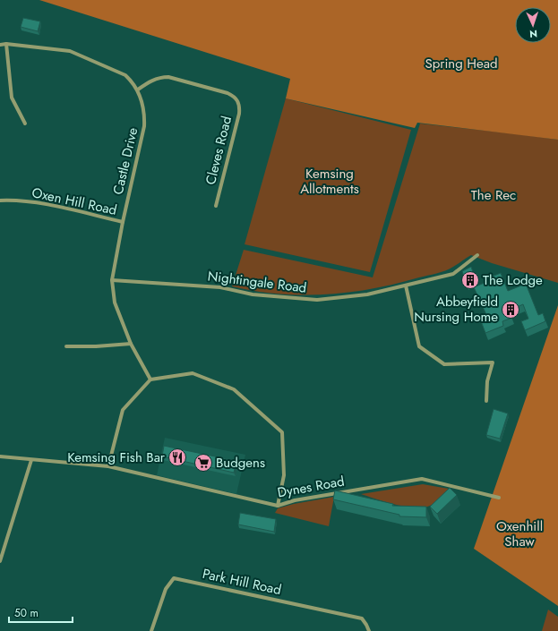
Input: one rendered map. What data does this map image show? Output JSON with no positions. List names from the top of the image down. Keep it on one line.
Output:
{"streets":{"street":["Cleves Road","Castle Drive","Oxen Hill Road","Nightingale Road","Dynes Road","Park Hill Road"]},"crossings":[["Cleves Road","Castle Drive"],["Castle Drive","Oxen Hill Road"],["Castle Drive","Nightingale Road"]],"parks":["Spring Head","Kemsing Allotments","The Rec","Oxenhill Shaw"],"places":{"building":["The Lodge","Abbeyfield Nursing Home"],"restaurant":["Kemsing Fish Bar"],"supermarket":["Budgens"]},"scale_bar":"50 m","north":"bottom"}
